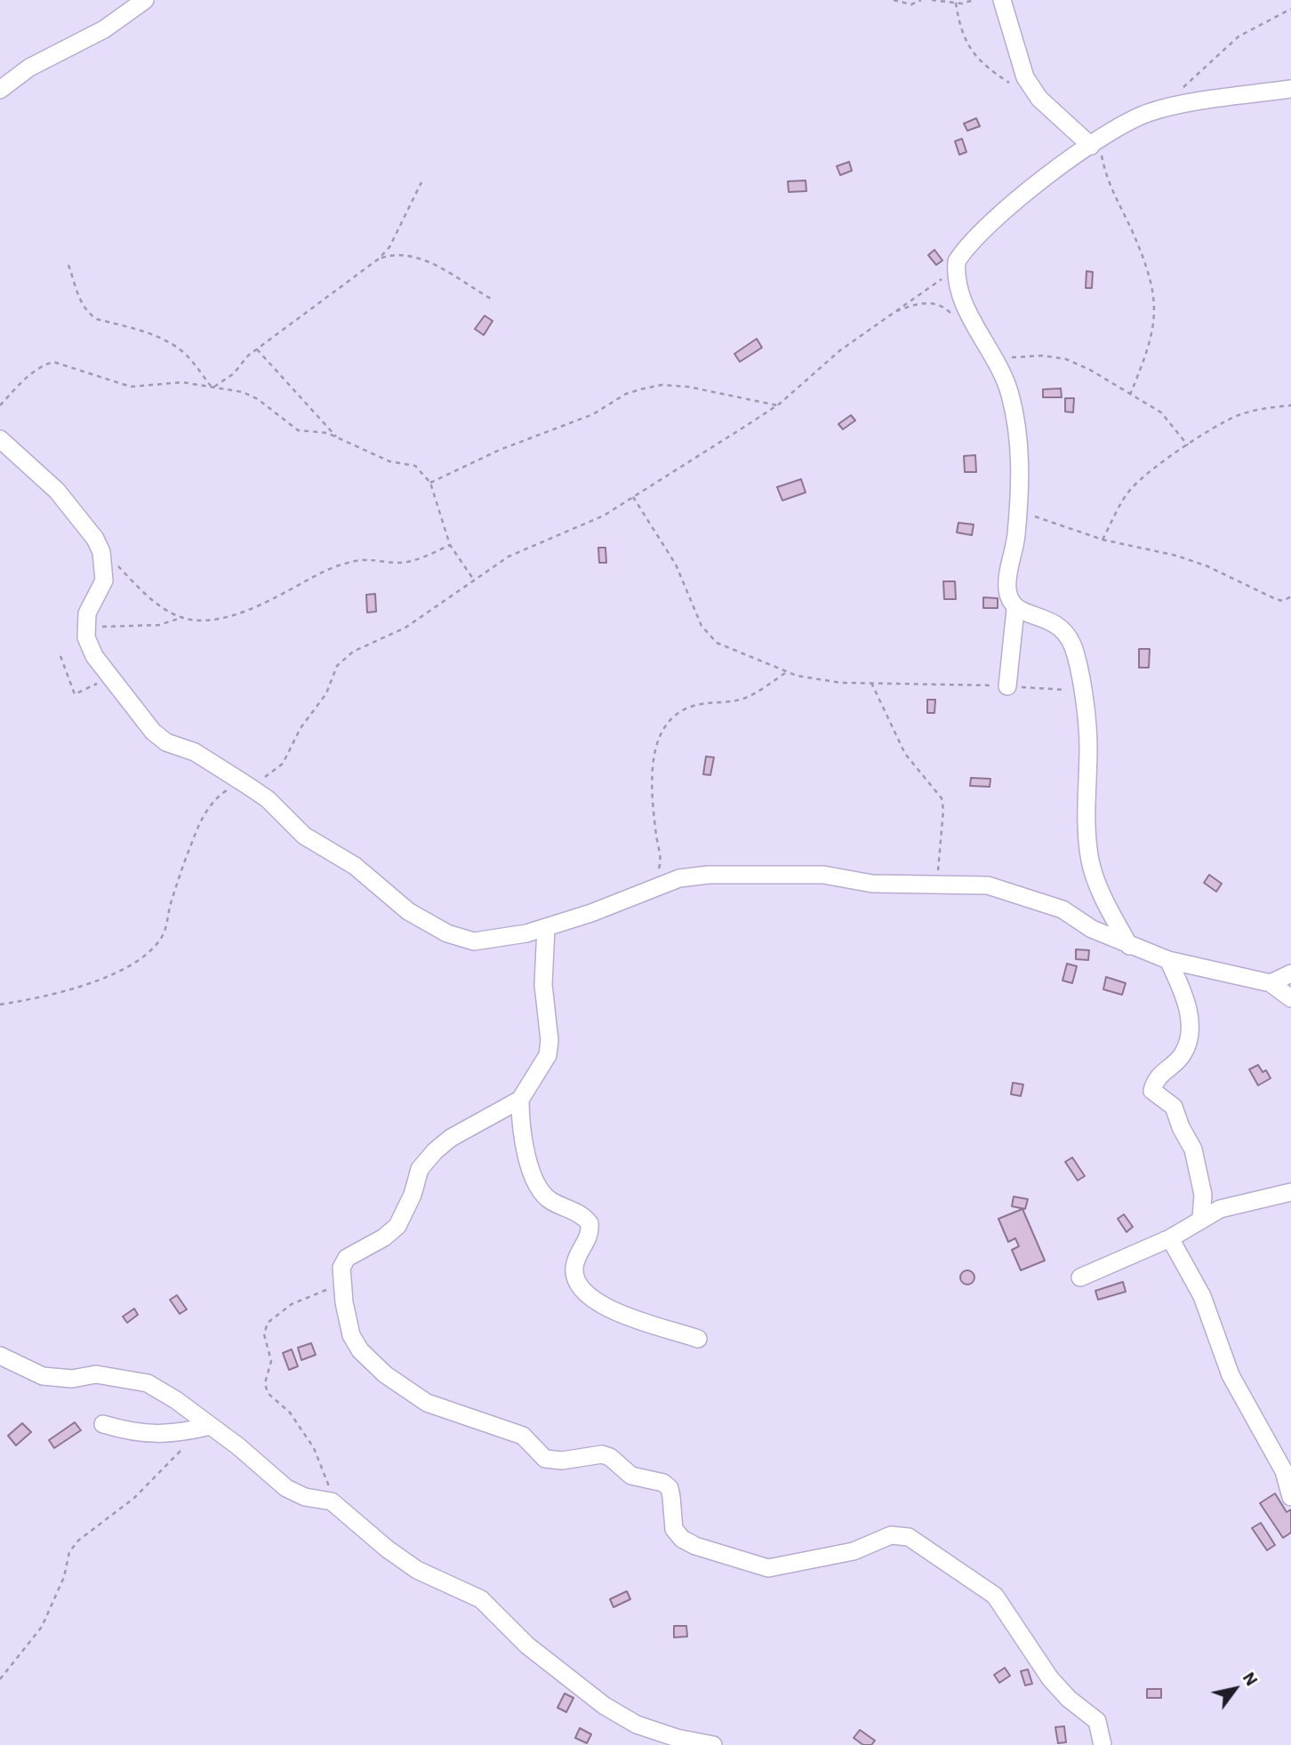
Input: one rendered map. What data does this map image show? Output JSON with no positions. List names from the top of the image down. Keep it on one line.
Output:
{"north":"top right"}
